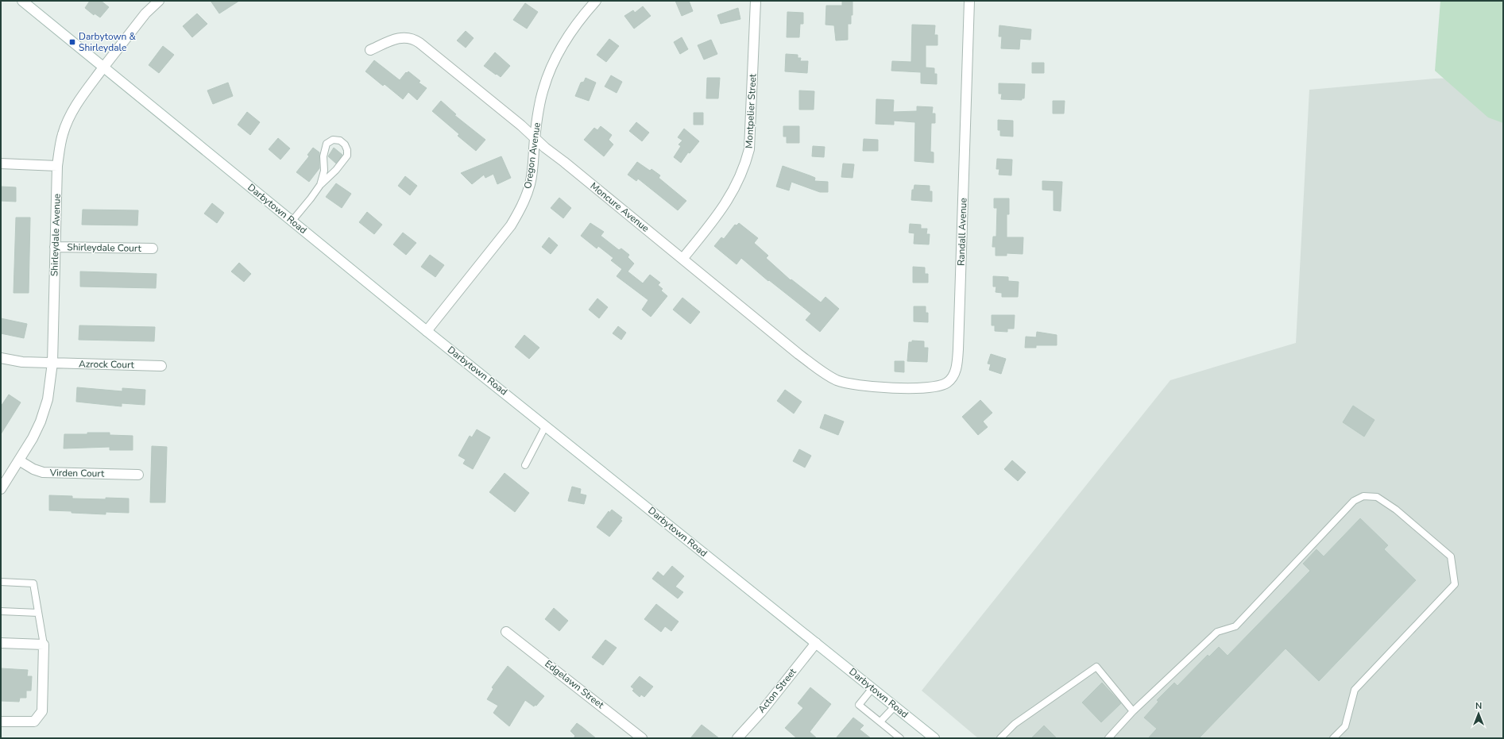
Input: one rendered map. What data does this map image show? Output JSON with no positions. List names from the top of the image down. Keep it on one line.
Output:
{"streets":{"street":["Montpelier Street","Oregon Avenue","Moncure Avenue","Darbytown Road","Randall Avenue","Shirleydale Avenue","Shirleydale Court","Azrock Court","Virden Court","Edgelawn Street","Acton Street"]},"crossings":[["Montpelier Street","Moncure Avenue"],["Oregon Avenue","Moncure Avenue"],["Oregon Avenue","Darbytown Road"],["Moncure Avenue","Randall Avenue"],["Darbytown Road","Shirleydale Avenue"],["Darbytown Road","Acton Street"],["Shirleydale Avenue","Shirleydale Court"],["Shirleydale Avenue","Azrock Court"],["Shirleydale Avenue","Virden Court"]],"places":{"transit":["Darbytown & Shirleydale"]},"north":"top"}
